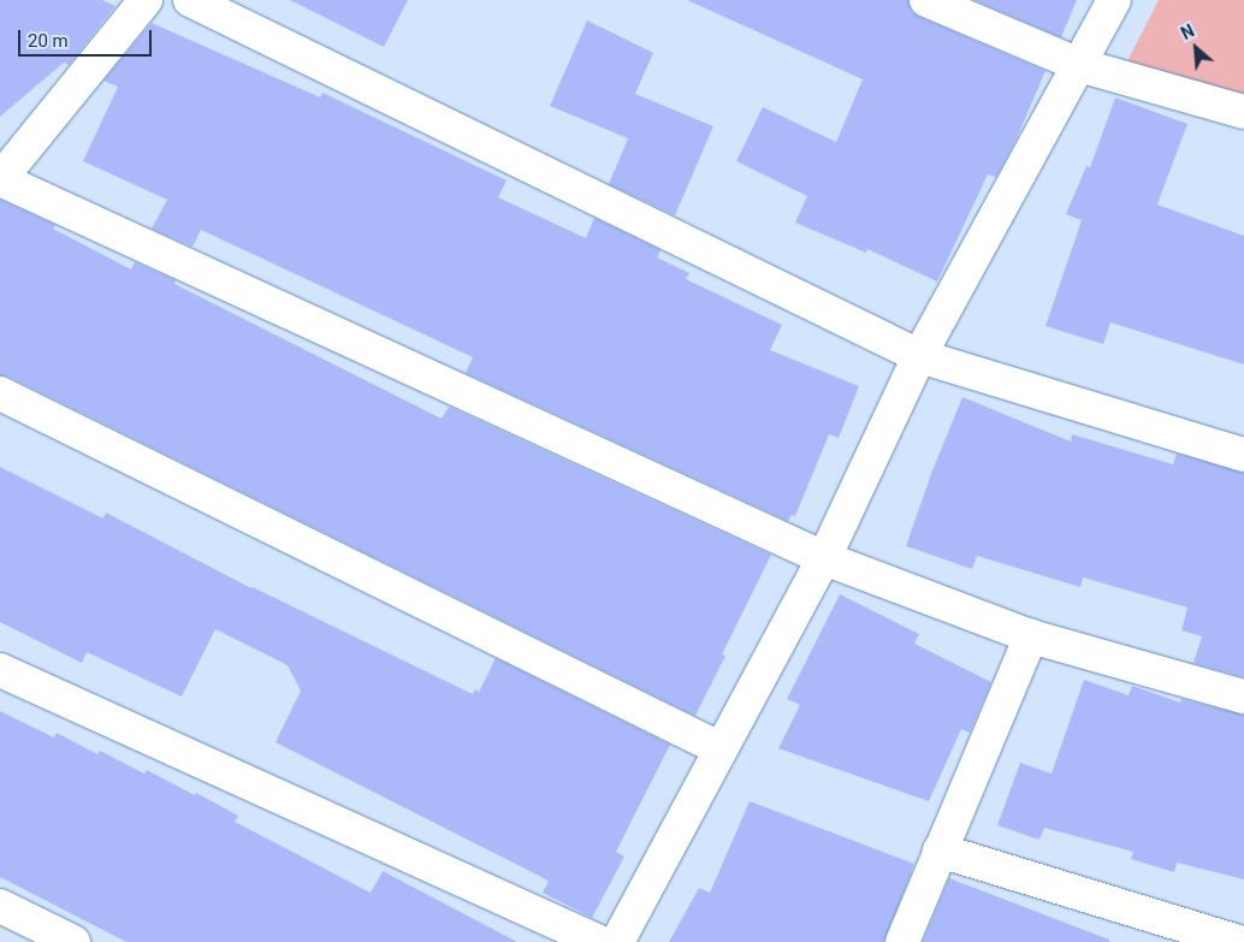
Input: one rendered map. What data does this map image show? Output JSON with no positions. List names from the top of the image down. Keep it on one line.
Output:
{"scale_bar":"20 m","north":"top left"}
